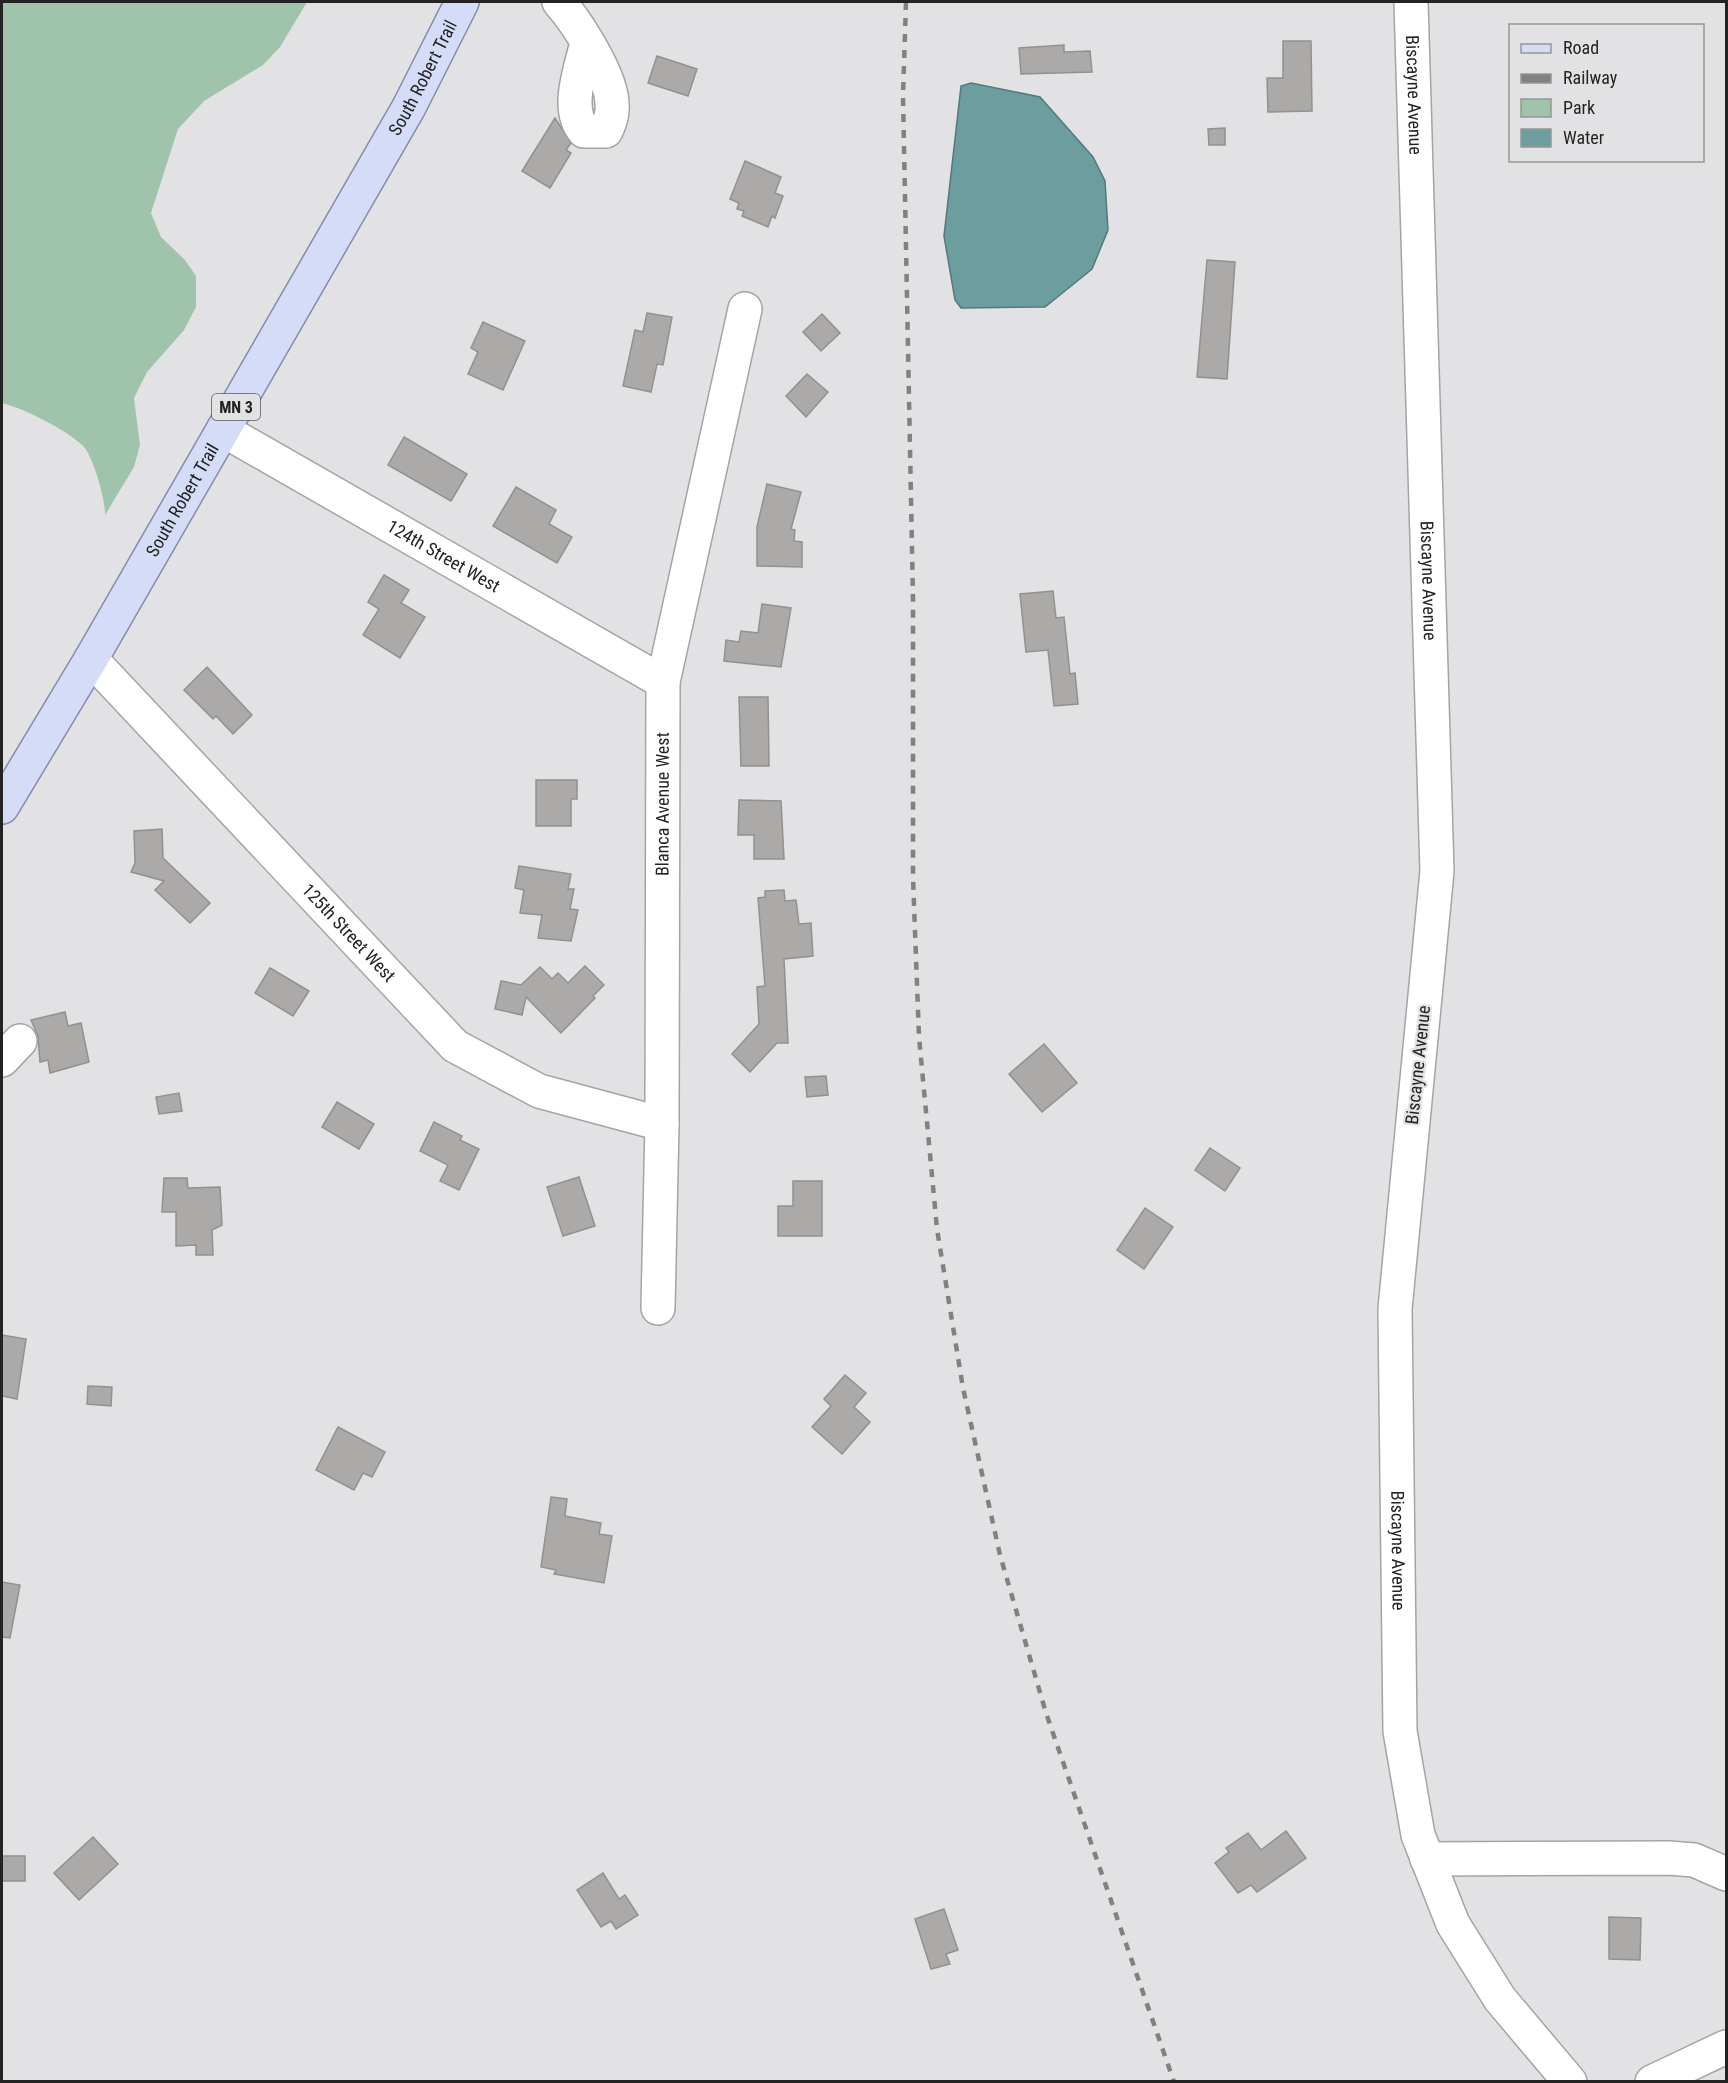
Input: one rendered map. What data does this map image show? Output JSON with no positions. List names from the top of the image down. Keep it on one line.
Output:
{"streets":{"main road":["South Robert Trail","MN 3"],"street":["Biscayne Avenue","124th Street West","Blanca Avenue West","125th Street West"]},"crossings":[["South Robert Trail","124th Street West"],["South Robert Trail","125th Street West"],["124th Street West","Blanca Avenue West"],["Blanca Avenue West","125th Street West"]],"legend":["Road","Railway","Park","Water"]}
